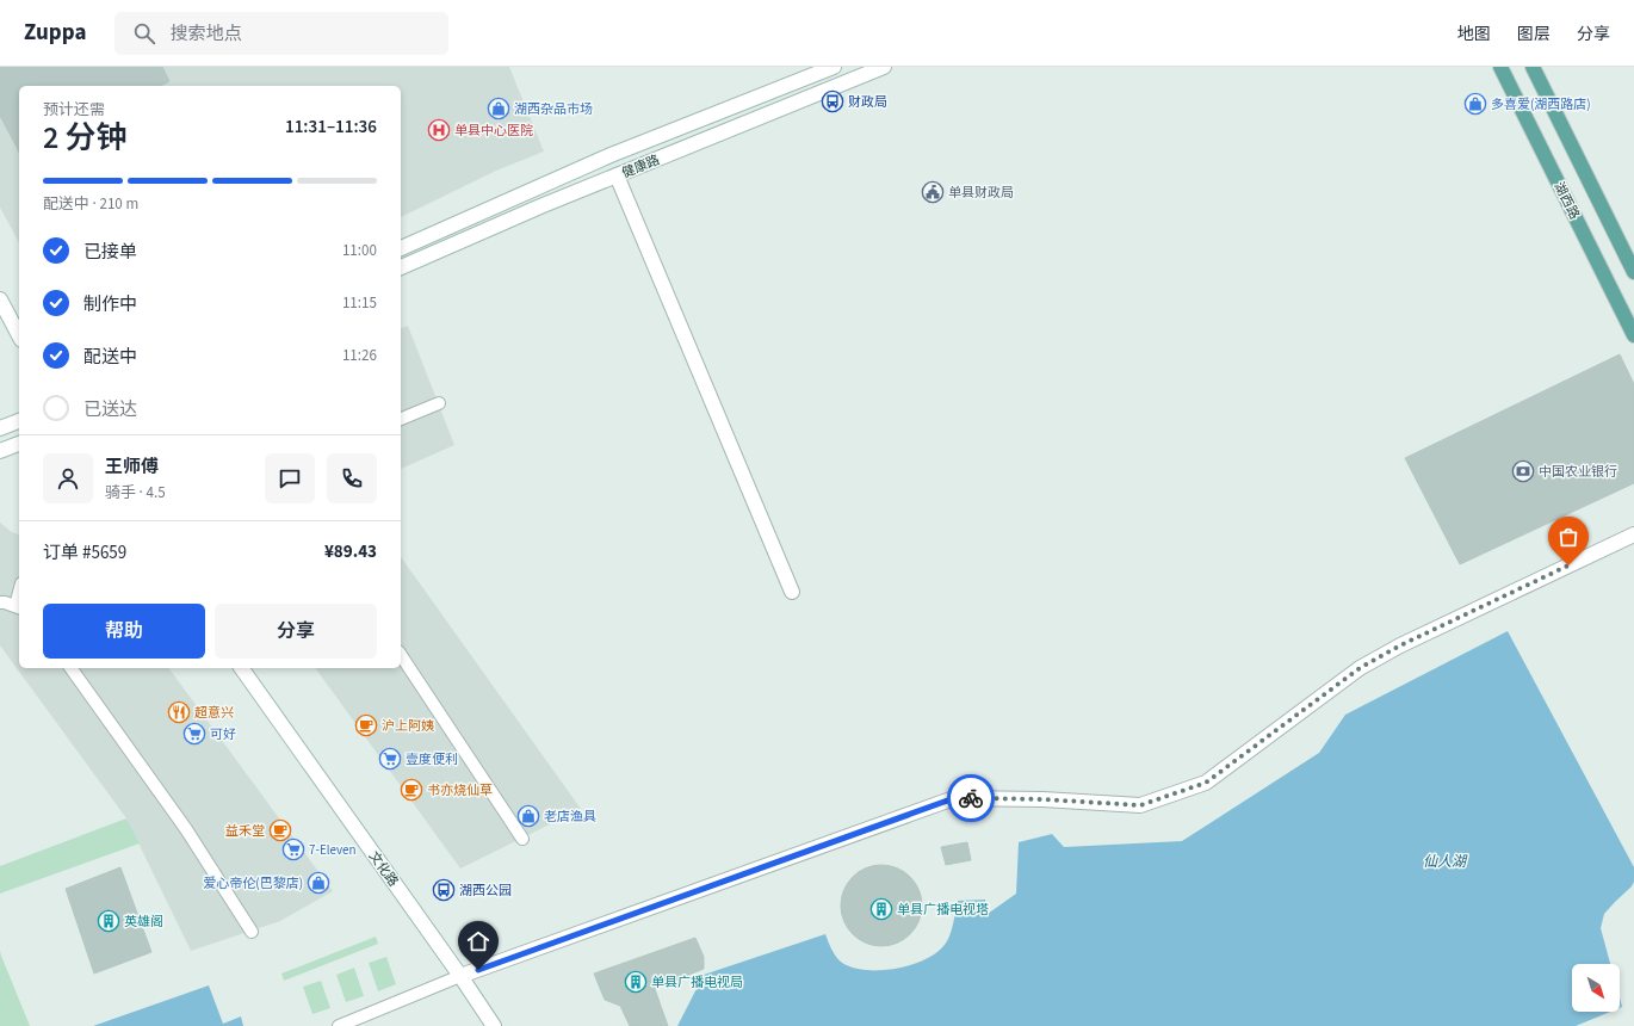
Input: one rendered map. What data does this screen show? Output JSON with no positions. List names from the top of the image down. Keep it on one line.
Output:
{"streets":{"main road":["湖西路"],"street":["健康路","文化路"]},"water":["仙人湖"],"places":{"bus stop":["财政局","湖西公园"],"shop":["多喜爱(湖西路店)","湖西杂品市场","老店渔具","爱心帝伦(巴黎店)"],"hospital":["单县中心医院"],"public building":["单县财政局"],"bank":["中国农业银行"],"restaurant":["超意兴"],"cafe":["沪上阿姨","书亦烧仙草","益禾堂"],"supermarket":["可好","壹度便利","7-Eleven"],"building":["单县广播电视塔","英雄阁","单县广播电视局"]},"north":"bottom right","page":{"header":"Zuppa","search":"搜索地点","nav":["地图","图层","分享"],"heading":["2 分钟","预计还需","11:31–11:36"],"panel":["王师傅","骑手 · 4.5","订单 #5659","¥89.43"],"bar":"配送中 · 210 m","list":[["已接单","11:00"],["制作中","11:15"],["配送中","11:26"],"已送达"],"buttons":["帮助","分享"]}}
